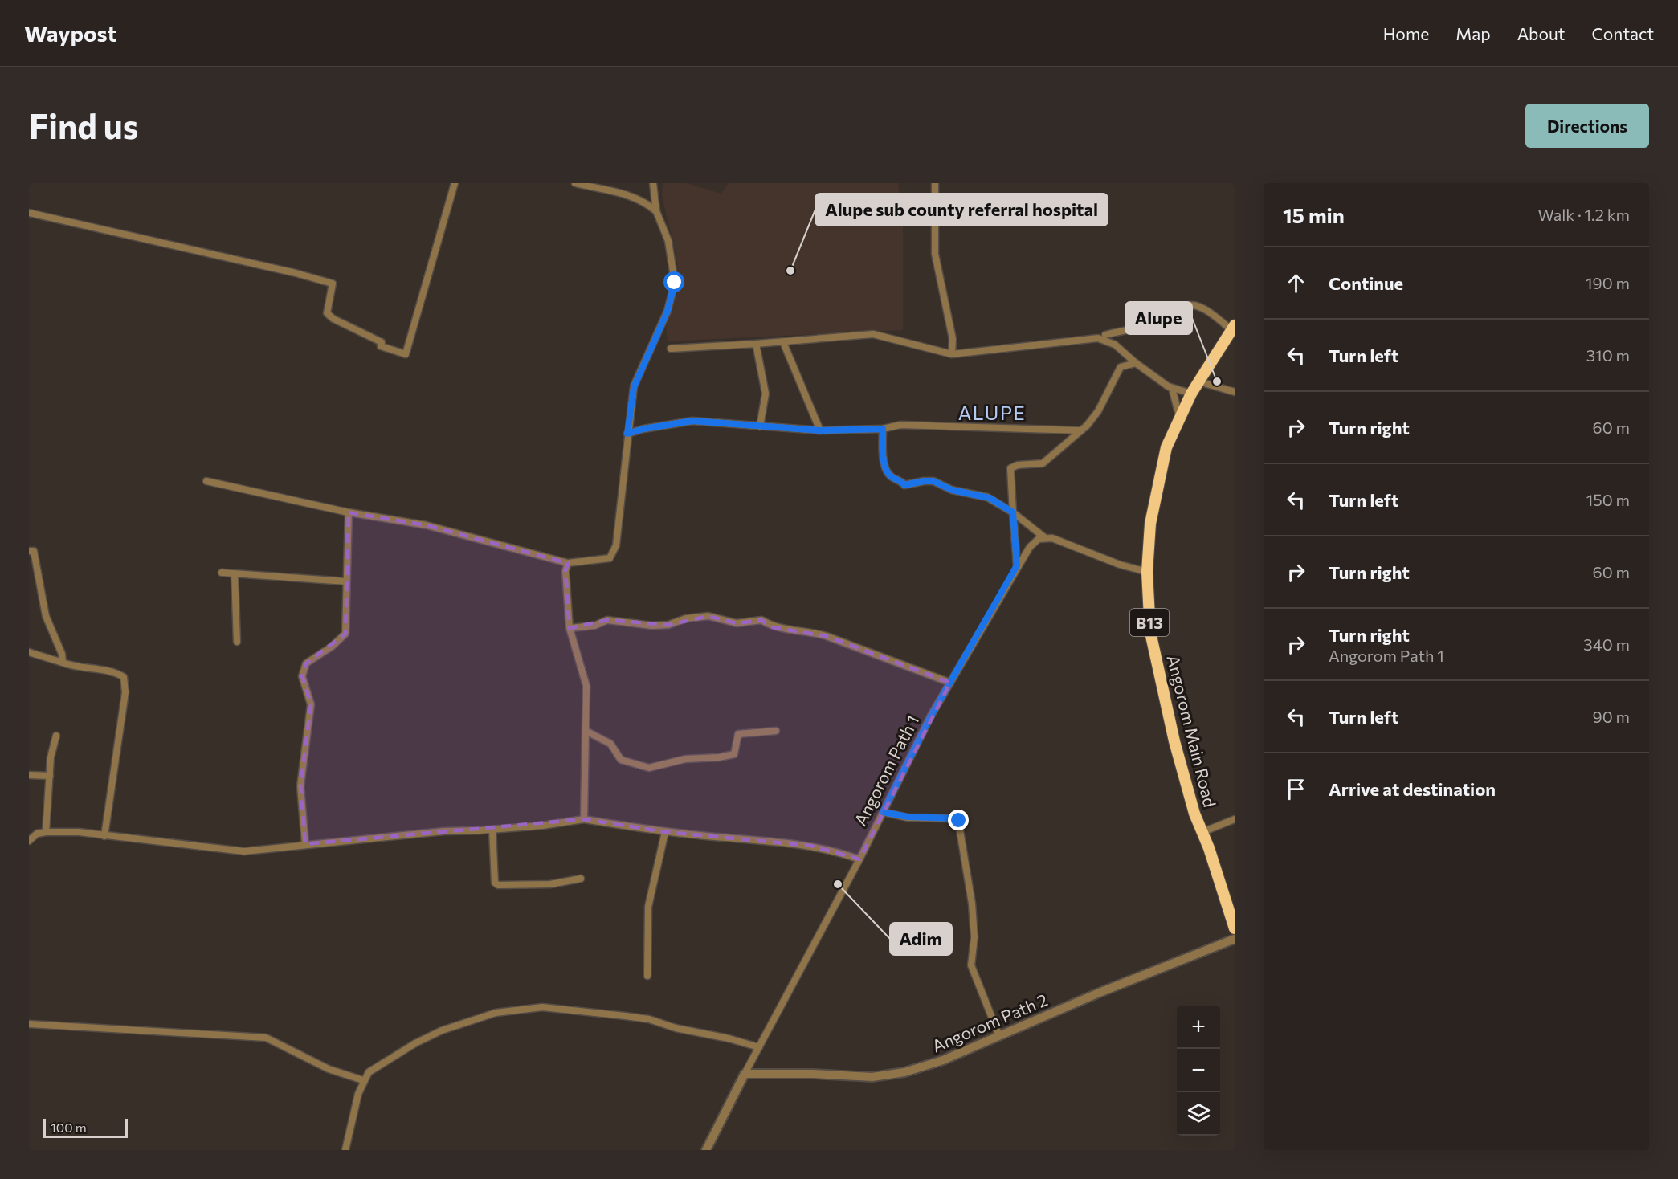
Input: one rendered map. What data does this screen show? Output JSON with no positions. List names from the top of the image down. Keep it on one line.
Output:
{"streets":{"highway":["B13","Angorom Main Road"],"street":["Angorom Path 1","Angorom Path 2"]},"crossings":[["Angorom Path 1","Angorom Path 2"]],"districts":["ALUPE"],"places":["Alupe sub county referral hospital","Alupe","Adim"],"scale_bar":"100 m","page":{"header":"Waypost","nav":["Home","Map","About","Contact"],"buttons":"Directions","title":"Find us","heading":["15 min","Walk · 1.2 km"],"list":[["Continue","190 m"],["Turn left","310 m"],["Turn right","60 m"],["Turn left","150 m"],["Turn right","60 m"],["Turn right","Angorom Path 1","340 m"],["Turn left","90 m"],"Arrive at destination"],"map_buttons":["+","−"],"scale":"100 m"}}
